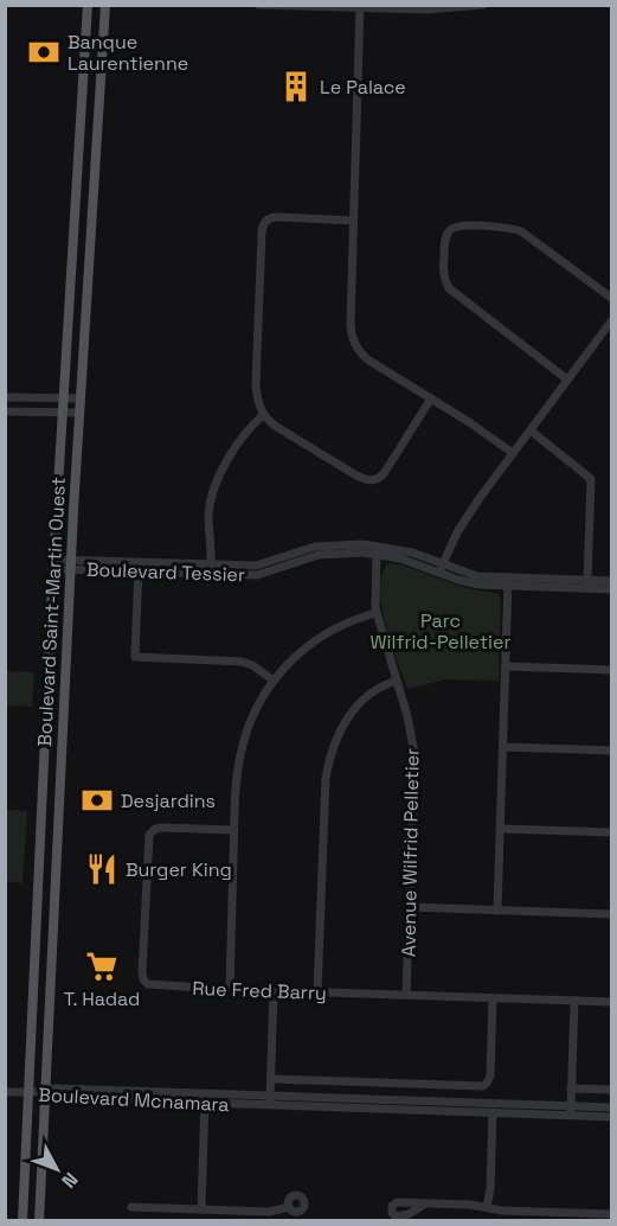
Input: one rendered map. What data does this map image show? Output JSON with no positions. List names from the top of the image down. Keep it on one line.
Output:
{"streets":{"main road":["Boulevard Saint-Martin Ouest"],"street":["Boulevard Tessier","Avenue Wilfrid Pelletier","Rue Fred Barry","Boulevard Mcnamara"]},"crossings":[["Boulevard Tessier","Boulevard Saint-Martin Ouest"],["Boulevard Tessier","Avenue Wilfrid Pelletier"],["Boulevard Saint-Martin Ouest","Boulevard Mcnamara"],["Avenue Wilfrid Pelletier","Rue Fred Barry"]],"parks":["Parc Wilfrid-Pelletier"],"places":{"bank":["Banque Laurentienne","Desjardins"],"building":["Le Palace"],"restaurant":["Burger King"],"supermarket":["T. Hadad"]},"north":"bottom right"}
